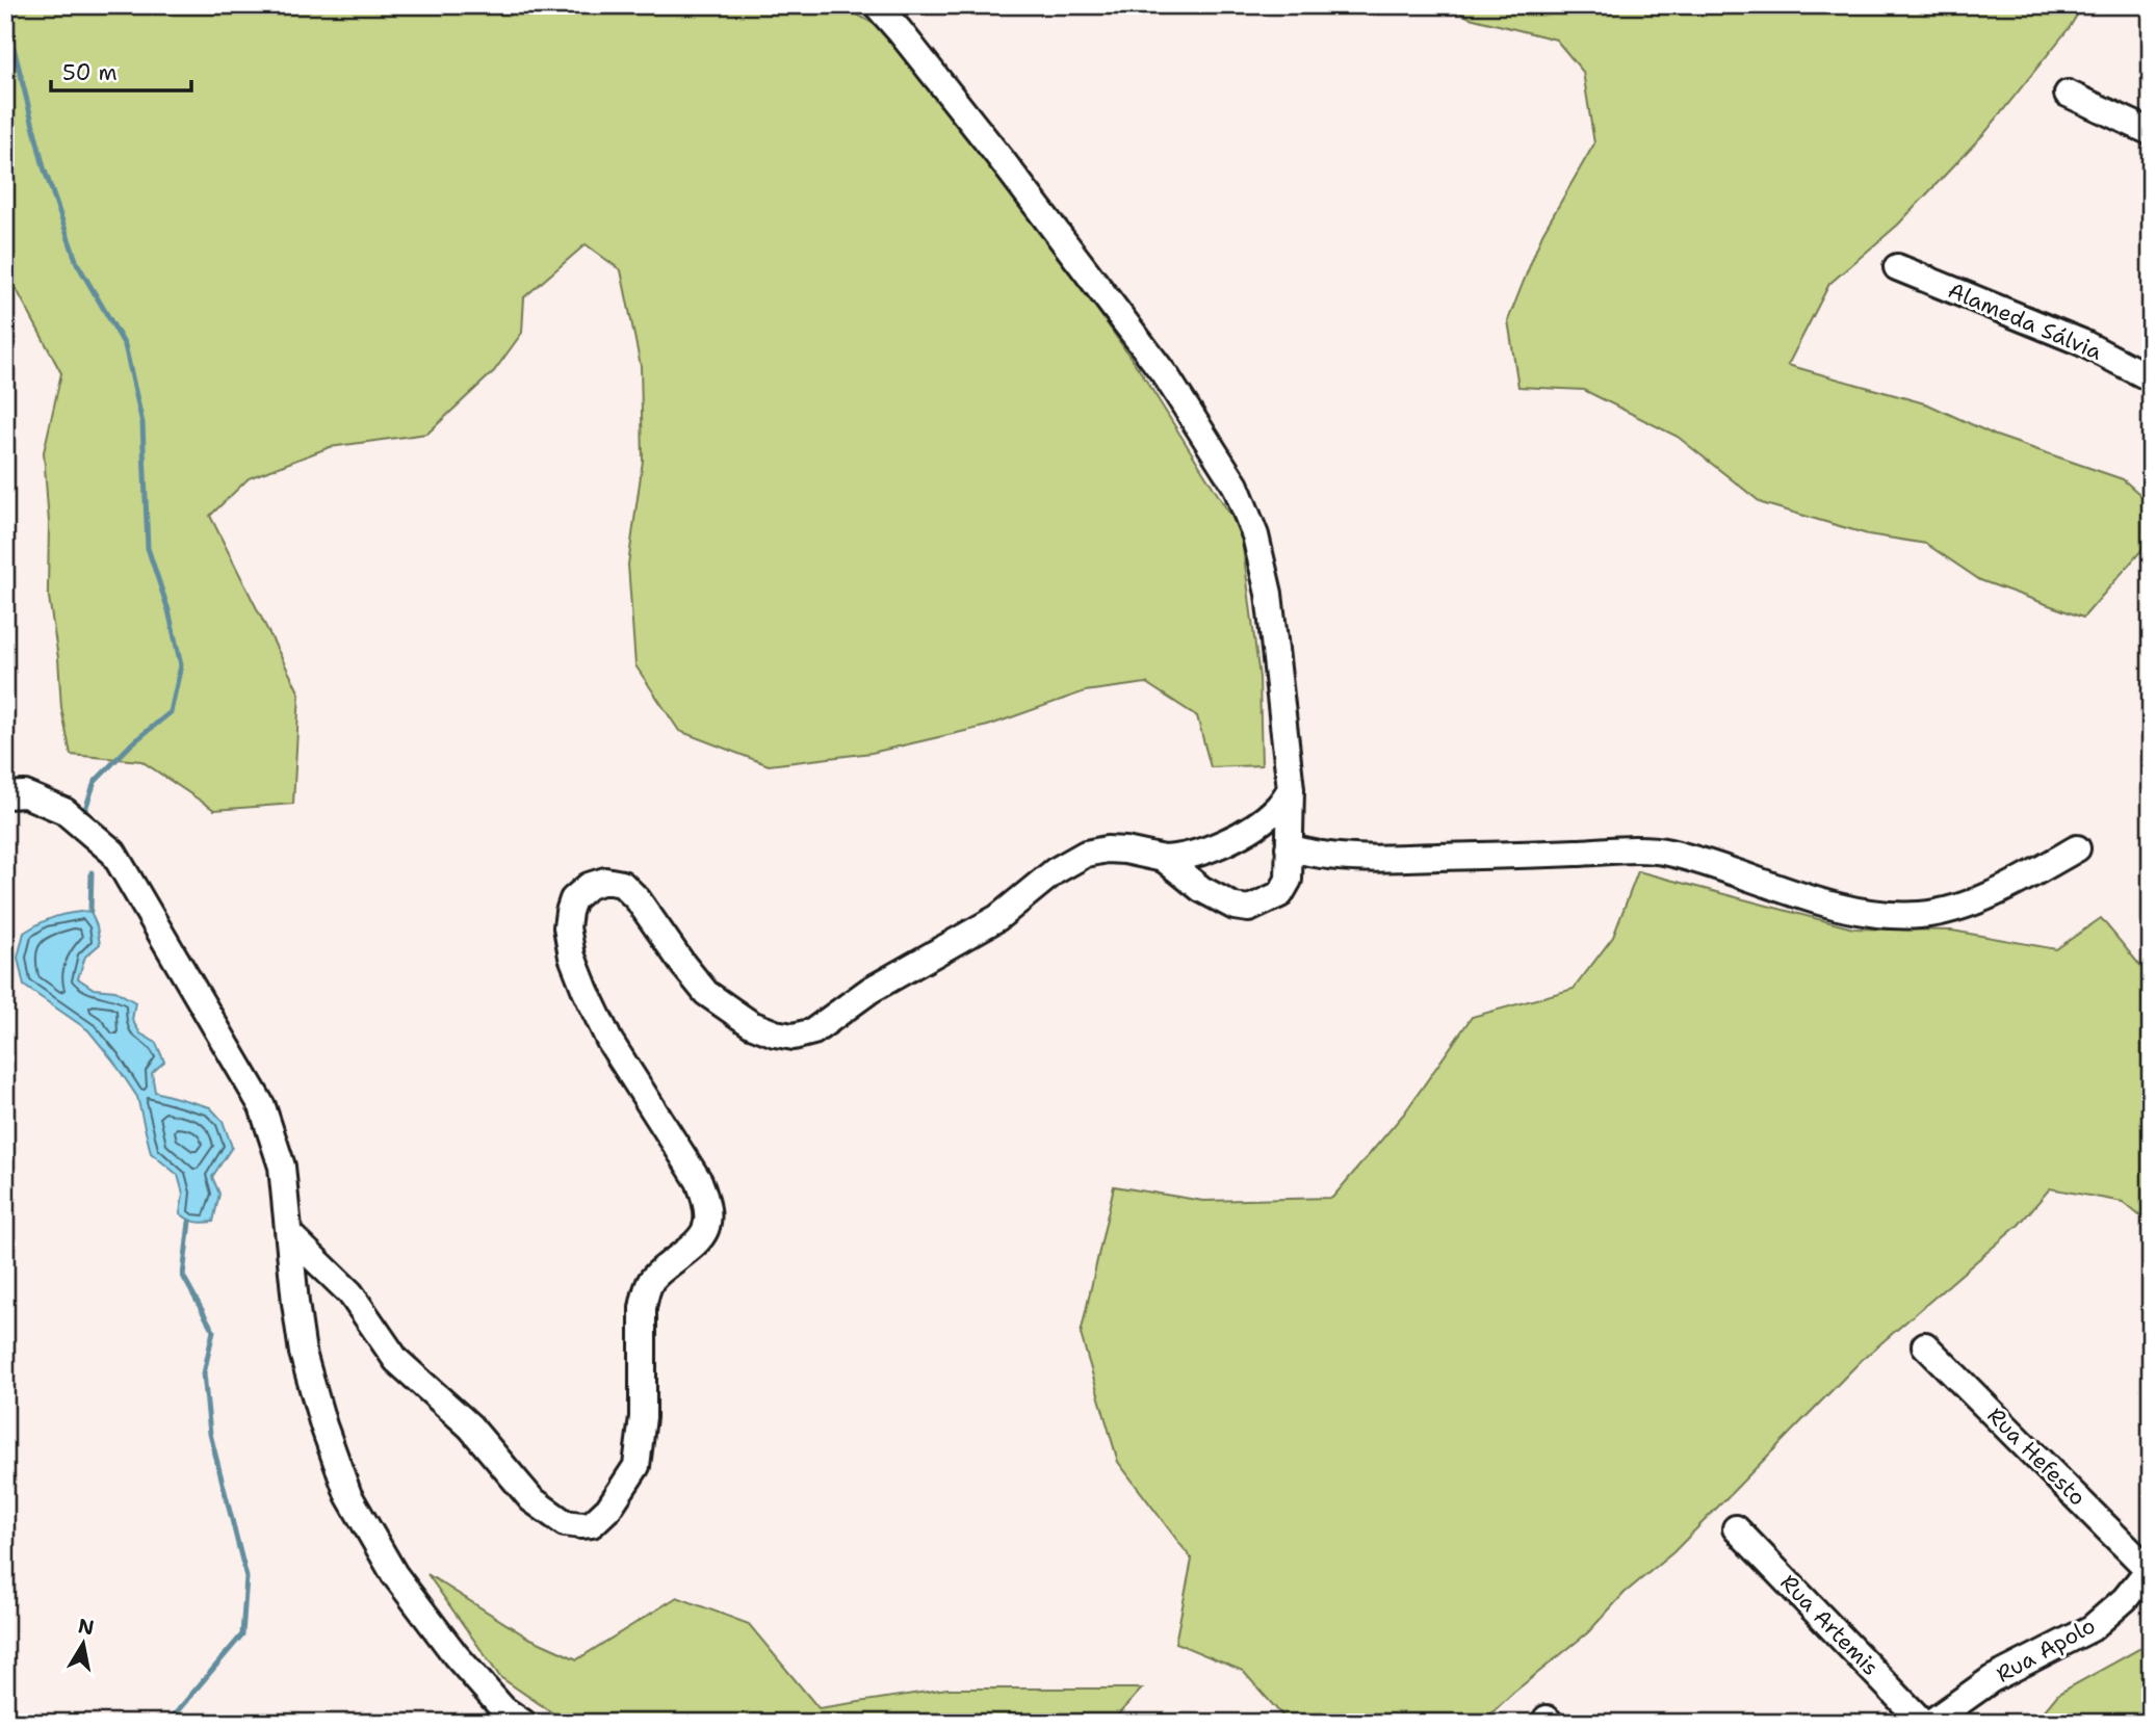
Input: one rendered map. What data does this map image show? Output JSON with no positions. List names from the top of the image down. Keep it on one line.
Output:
{"streets":{"street":["Alameda Sálvia","Rua Hefesto","Rua Artemis","Rua Apolo"]},"crossings":[["Rua Hefesto","Rua Apolo"]],"scale_bar":"50 m","north":"top"}
